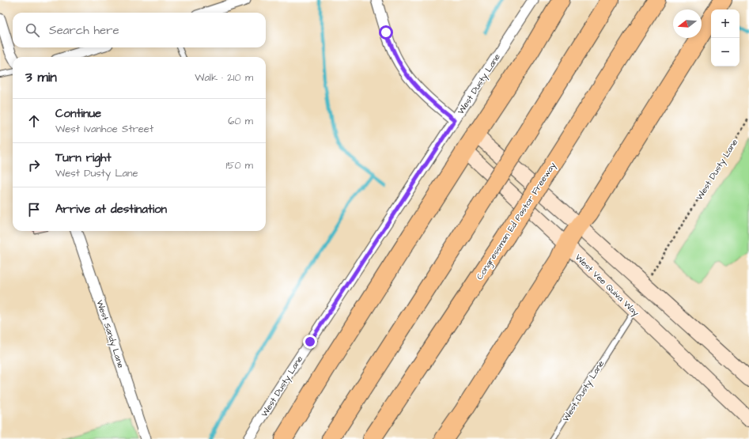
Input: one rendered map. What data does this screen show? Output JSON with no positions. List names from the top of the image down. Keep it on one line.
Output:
{"streets":{"highway":["Congressman Ed Pastor Freeway"],"street":["West Dusty Lane","West Vee Quiva Way","West Sandy Lane"]},"crossings":[["West Dusty Lane","West Vee Quiva Way"]],"north":"left","page":{"map_buttons":["+","−"],"search":"Search here","heading":["3 min","Walk · 210 m"],"list":[["Continue","West Ivanhoe Street","60 m"],["Turn right","West Dusty Lane","150 m"],"Arrive at destination"]}}
